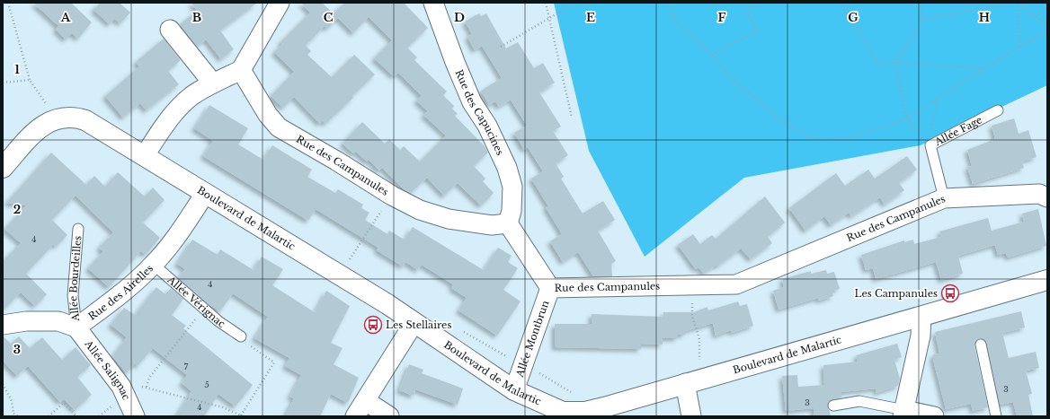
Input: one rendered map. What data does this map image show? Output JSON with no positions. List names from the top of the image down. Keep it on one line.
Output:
{"streets":{"street":["Rue des Capucines","Rue des Campanules","Boulevard de Malartic","Rue des Airelles","Allée Montbrun","Allée Salignac"],"lane":["Allée Fage","Allée Bourdeilles","Allée Vérignac"]},"crossings":[["Rue des Capucines","Rue des Campanules"],["Allée Fage","Rue des Campanules"],["Rue des Campanules","Allée Montbrun"],["Boulevard de Malartic","Rue des Airelles"],["Boulevard de Malartic","Allée Montbrun"],["Allée Bourdeilles","Rue des Airelles"],["Allée Bourdeilles","Allée Salignac"],["Rue des Airelles","Allée Vérignac"],["Rue des Airelles","Allée Salignac"]],"places":{"bus stop":["Les Campanules","Les Stellaires"]},"house_numbers":["4","4","7","5","3","3","4"],"grid":{"columns":["A","B","C","D","E","F","G","H"],"rows":["1","2","3"]}}
